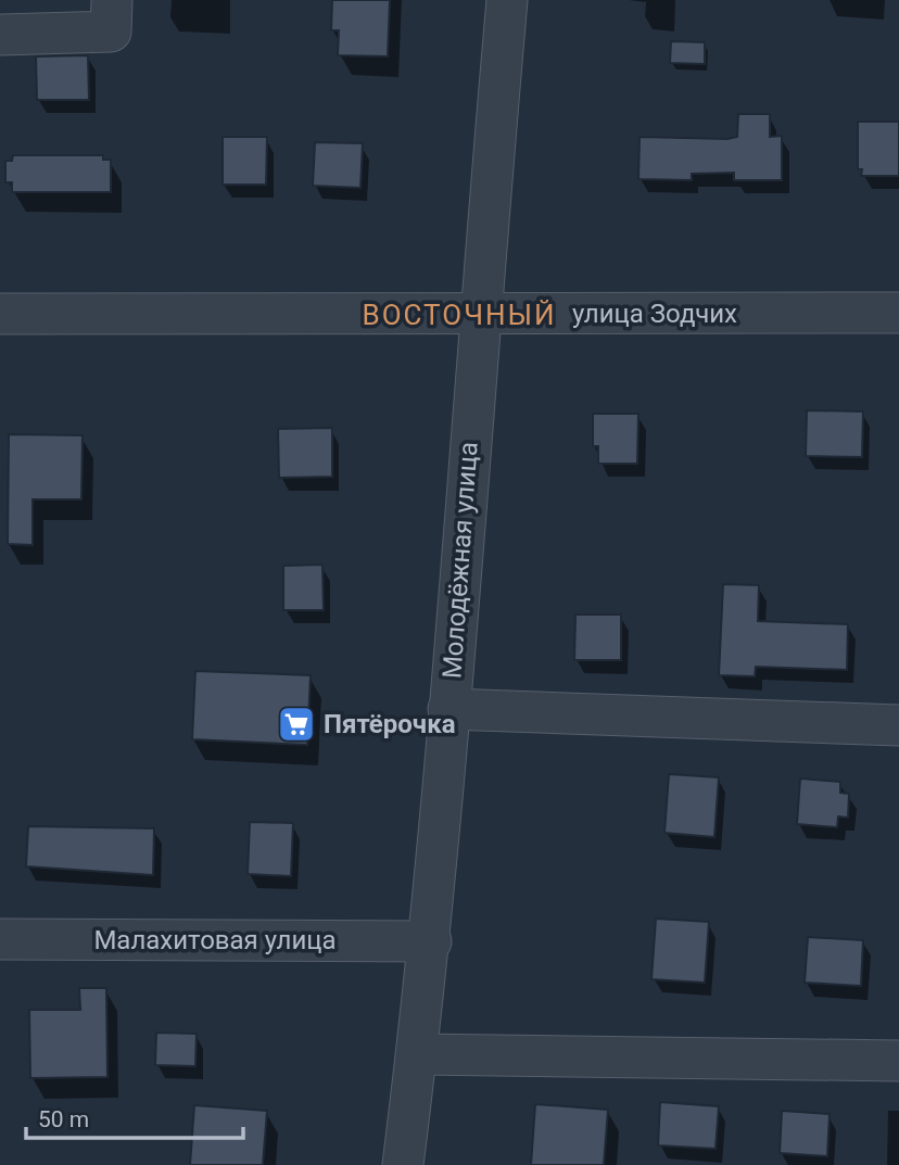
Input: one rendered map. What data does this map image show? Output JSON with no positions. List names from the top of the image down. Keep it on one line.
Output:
{"streets":{"street":["улица Зодчих","Молодёжная улица","Малахитовая улица"]},"crossings":[["улица Зодчих","Молодёжная улица"],["Молодёжная улица","Малахитовая улица"]],"districts":["ВОСТОЧНЫЙ"],"places":{"supermarket":["Пятёрочка"]},"scale_bar":"50 m"}
